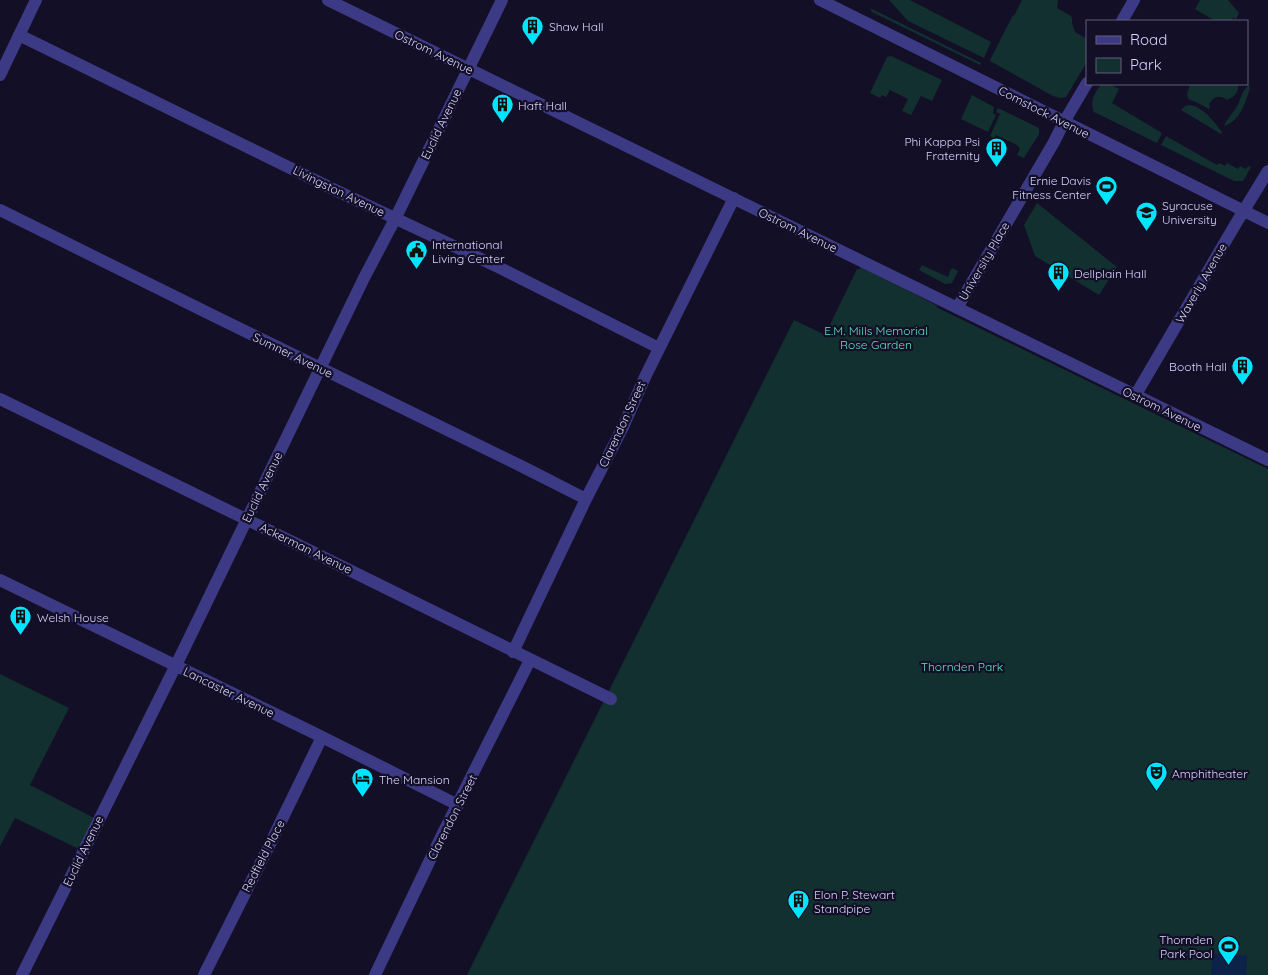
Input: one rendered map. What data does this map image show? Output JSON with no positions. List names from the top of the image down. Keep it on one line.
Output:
{"streets":{"street":["Ostrom Avenue","Comstock Avenue","Euclid Avenue","Livingston Avenue","University Place","Waverly Avenue","Sumner Avenue","Clarendon Street","Ackerman Avenue","Lancaster Avenue","Redfield Place"]},"crossings":[["Ostrom Avenue","Euclid Avenue"],["Ostrom Avenue","University Place"],["Ostrom Avenue","Waverly Avenue"],["Ostrom Avenue","Clarendon Street"],["Comstock Avenue","University Place"],["Comstock Avenue","Waverly Avenue"],["Euclid Avenue","Livingston Avenue"],["Euclid Avenue","Sumner Avenue"],["Euclid Avenue","Ackerman Avenue"],["Euclid Avenue","Lancaster Avenue"],["Livingston Avenue","Clarendon Street"],["Sumner Avenue","Clarendon Street"],["Clarendon Street","Ackerman Avenue"],["Clarendon Street","Lancaster Avenue"],["Lancaster Avenue","Redfield Place"]],"parks":["E.M. Mills Memorial Rose Garden","Thornden Park"],"places":{"building":["Shaw Hall","Haft Hall","Phi Kappa Psi Fraternity","Dellplain Hall","Booth Hall","Welsh House","Elon P. Stewart Standpipe"],"sports":["Ernie Davis Fitness Center","Thornden Park Pool"],"school or university":["Syracuse University"],"public building":["International Living Center"],"theatre":["Amphitheater"],"hotel":["The Mansion"]},"legend":["Road","Park"]}
